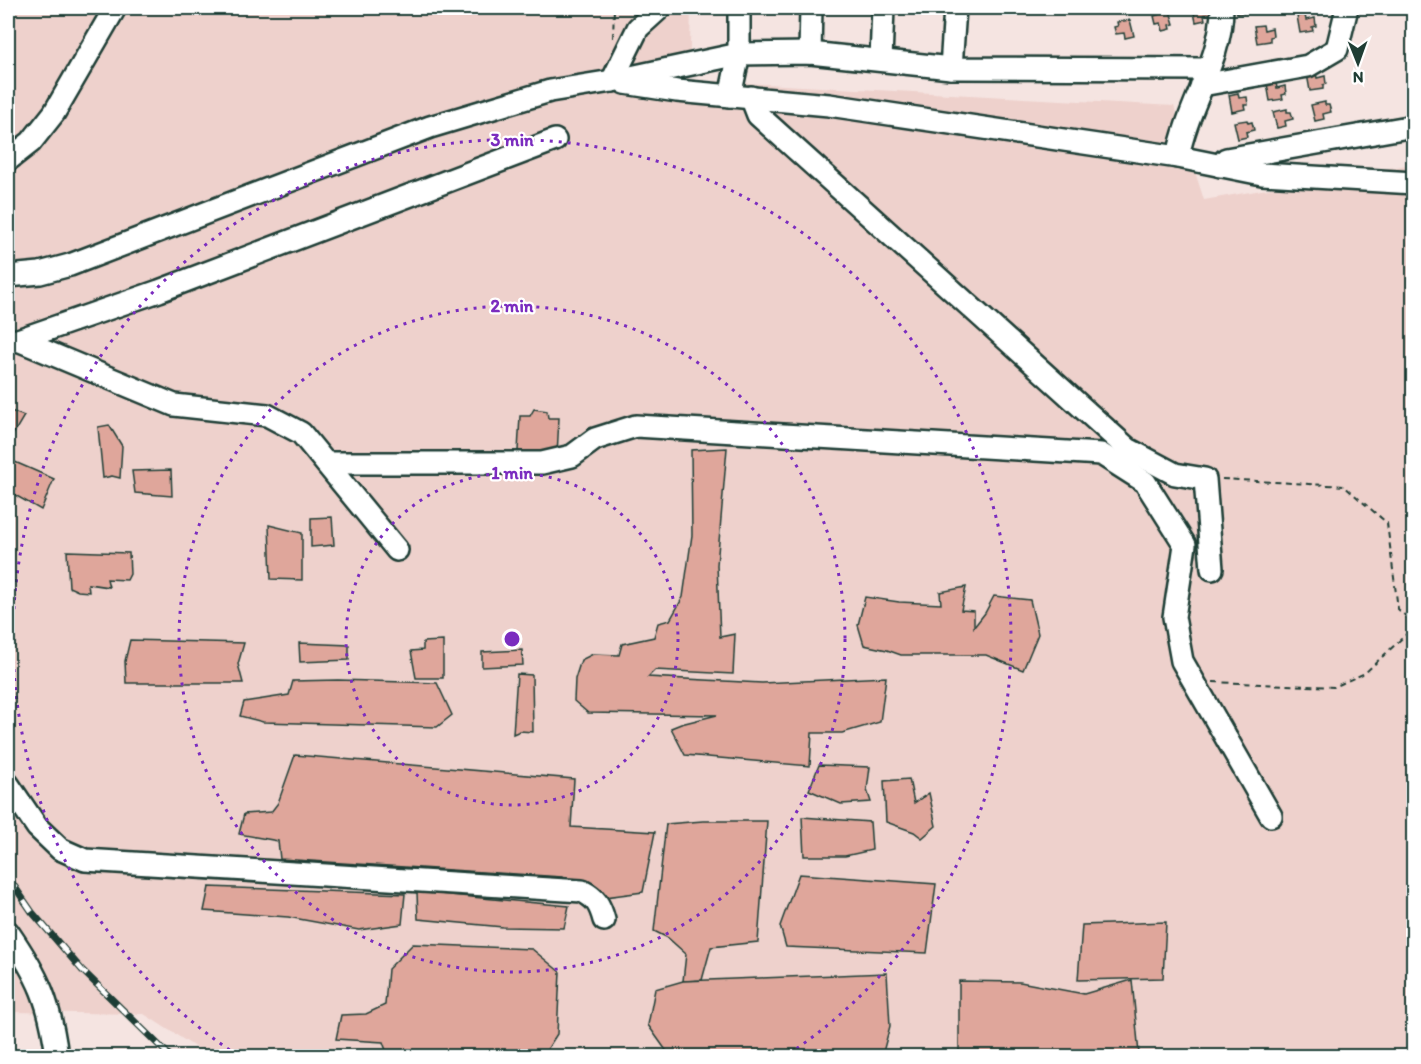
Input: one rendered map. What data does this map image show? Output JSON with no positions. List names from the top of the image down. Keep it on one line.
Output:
{"north":"bottom","rings":["3 min","2 min","1 min"]}
